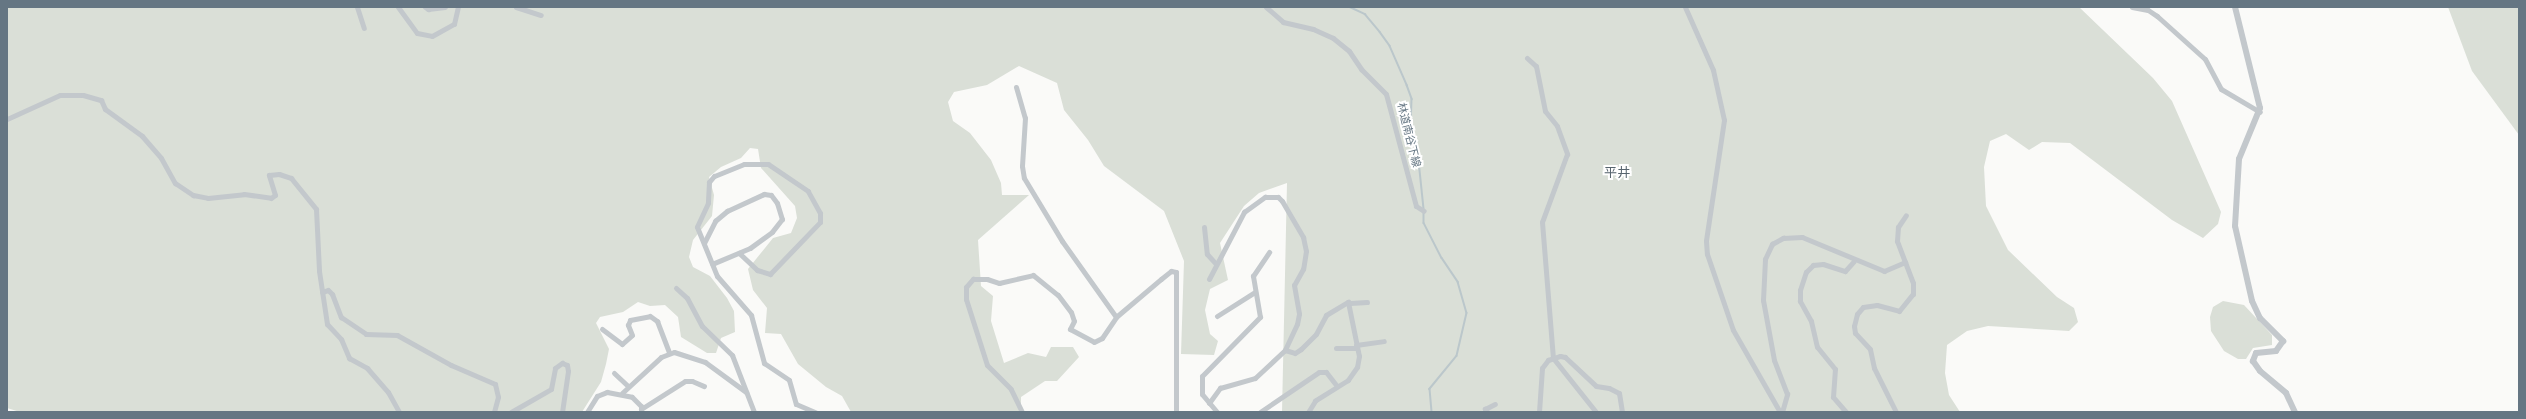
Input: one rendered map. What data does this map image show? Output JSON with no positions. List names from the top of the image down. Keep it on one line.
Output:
{"streets":{"street":["林道南谷下線"]},"districts":["平井"]}
